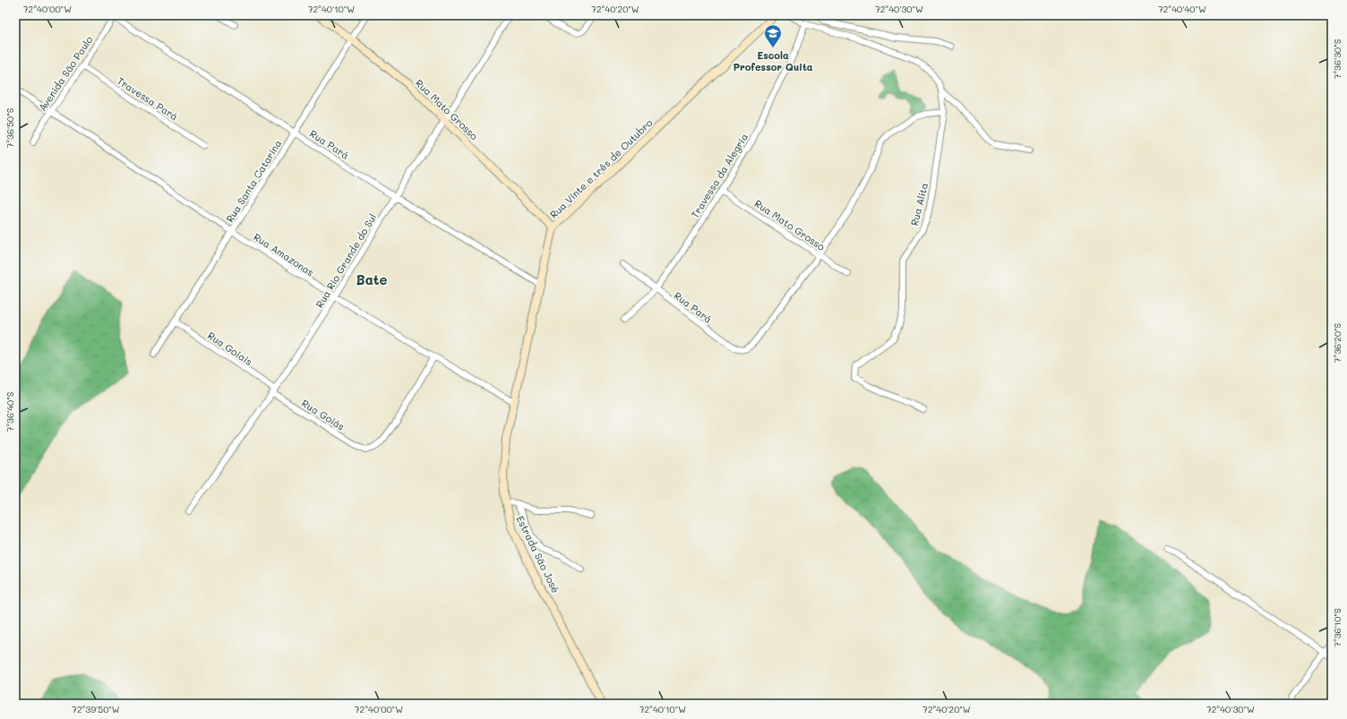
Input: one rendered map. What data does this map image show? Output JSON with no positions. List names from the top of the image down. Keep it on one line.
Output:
{"streets":{"street":["Avenida São Paulo","Travessa Pará","Rua Mato Grosso","Rua Pará","Rua Vinte e três de Outubro","Travessa da Alegria","Rua Santa Catarina","Rua Alita","Rua Amazonas","Rua Rio Grande do Sul","Rua Goiais","Rua Goiás","Estrada São José"]},"crossings":[["Avenida São Paulo","Travessa Pará"],["Avenida São Paulo","Rua Pará"],["Avenida São Paulo","Rua Amazonas"],["Rua Mato Grosso","Rua Pará"],["Rua Mato Grosso","Rua Vinte e três de Outubro"],["Rua Mato Grosso","Travessa da Alegria"],["Rua Mato Grosso","Rua Santa Catarina"],["Rua Mato Grosso","Rua Rio Grande do Sul"],["Rua Pará","Rua Vinte e três de Outubro"],["Rua Pará","Travessa da Alegria"],["Rua Pará","Rua Santa Catarina"],["Rua Pará","Rua Rio Grande do Sul"],["Rua Vinte e três de Outubro","Rua Amazonas"],["Rua Vinte e três de Outubro","Estrada São José"],["Travessa da Alegria","Rua Alita"],["Rua Santa Catarina","Rua Amazonas"],["Rua Santa Catarina","Rua Goiais"],["Rua Amazonas","Rua Rio Grande do Sul"],["Rua Amazonas","Rua Goiás"],["Rua Amazonas","Estrada São José"],["Rua Rio Grande do Sul","Rua Goiais"],["Rua Rio Grande do Sul","Rua Goiás"],["Rua Goiais","Rua Goiás"]],"districts":["Bate"],"places":{"school or university":["Escola Professor Quita"]},"coordinates":["72°40'00\"W","72°40'10\"W","72°40'20\"W","72°40'30\"W","72°40'40\"W","7°36'30\"S","7°36'50\"S","7°36'20\"S","7°36'40\"S","7°36'10\"S","72°39'50\"W"]}
